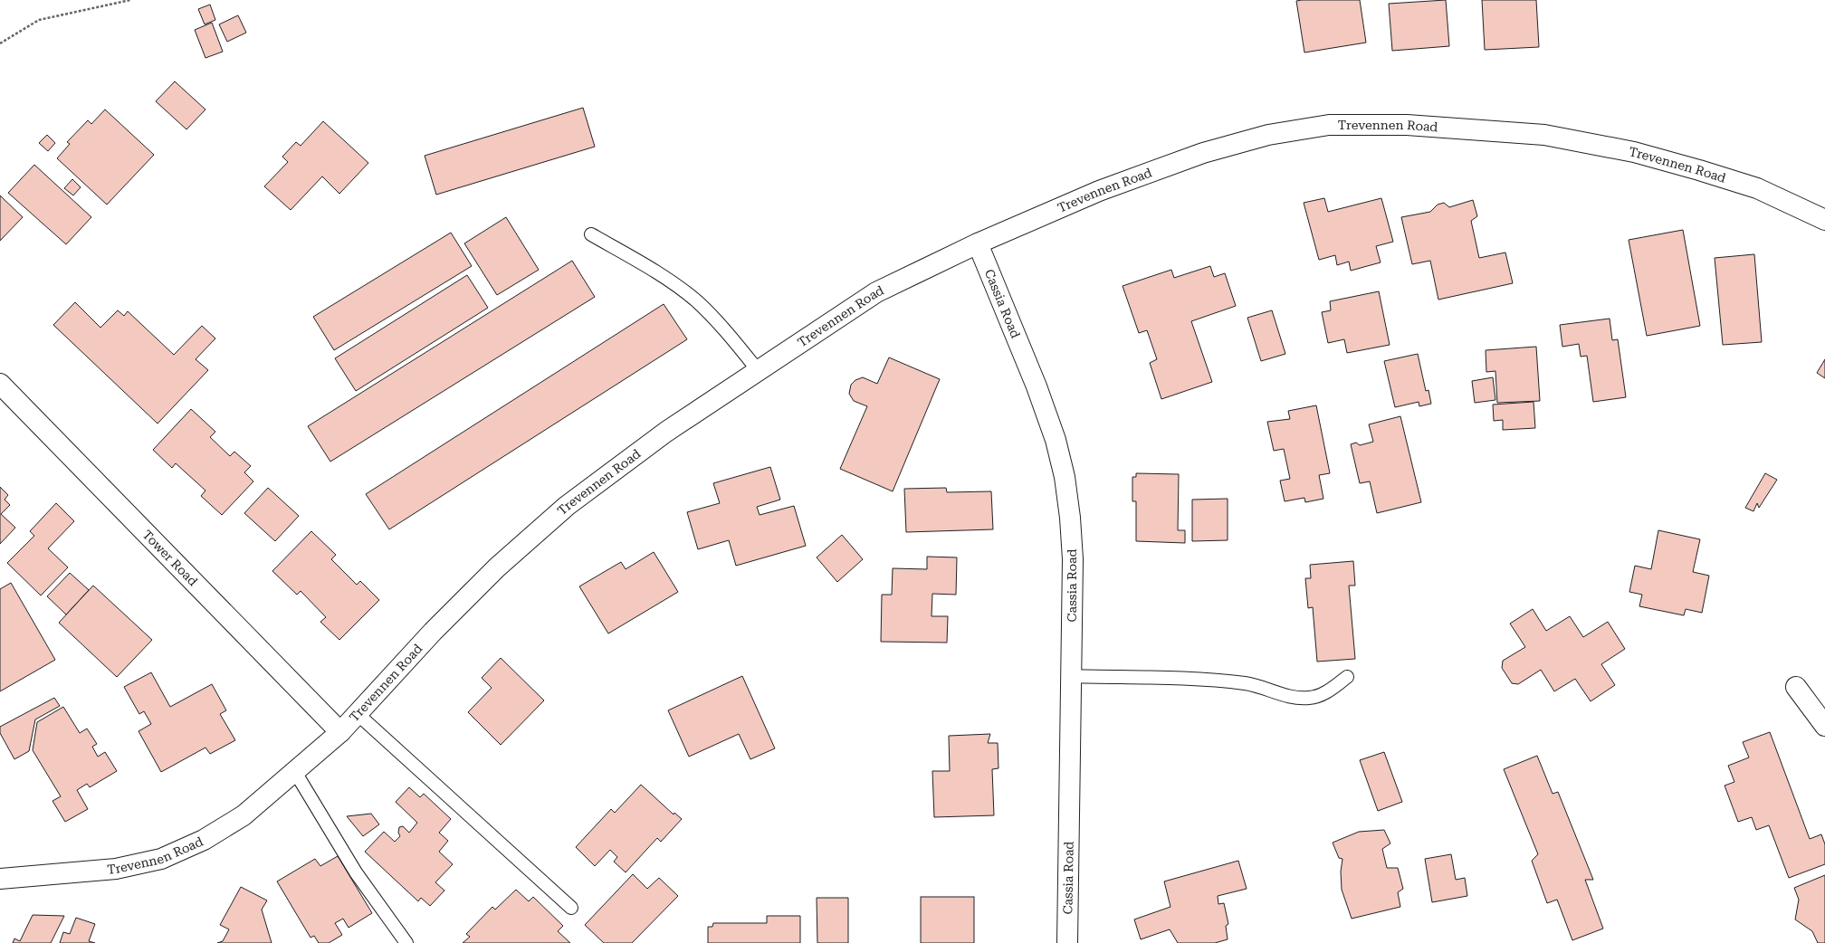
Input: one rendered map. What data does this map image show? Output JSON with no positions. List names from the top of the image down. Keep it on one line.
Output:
{"streets":{"street":["Trevennen Road","Cassia Road","Tower Road"]},"crossings":[["Trevennen Road","Cassia Road"],["Trevennen Road","Tower Road"]]}
